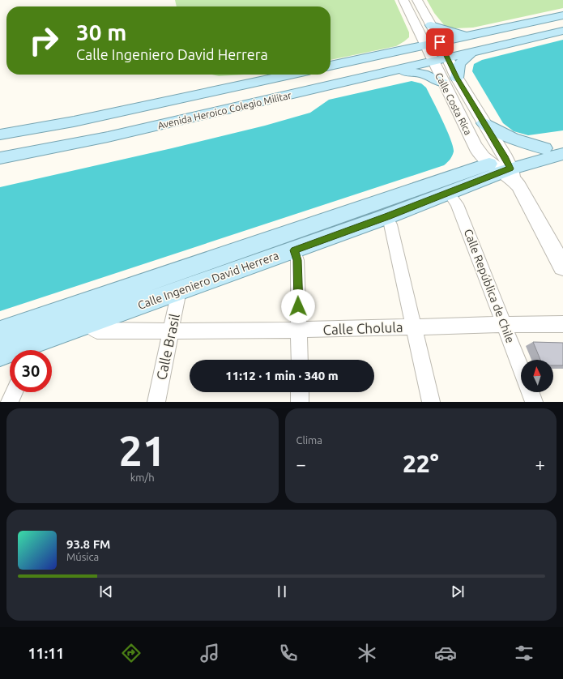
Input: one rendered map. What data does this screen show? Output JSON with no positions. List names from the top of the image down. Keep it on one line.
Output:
{"streets":{"main road":["Calle Costa Rica","Avenida Heroico Colegio Militar","Calle Ingeniero David Herrera"],"street":["Calle República de Chile","Calle Cholula","Calle Brasil"]},"crossings":[["Calle Costa Rica","Avenida Heroico Colegio Militar"],["Calle Costa Rica","Calle Ingeniero David Herrera"],["Calle Ingeniero David Herrera","Calle República de Chile"],["Calle Ingeniero David Herrera","Calle Cholula"],["Calle Ingeniero David Herrera","Calle Brasil"],["Calle República de Chile","Calle Cholula"],["Calle Cholula","Calle Brasil"]],"north":"top","page":{"turn":["30 m","Calle Ingeniero David Herrera"],"limit":"30","trip":"11:12 · 1 min · 340 m","tile":[["21","km/h"],"Clima"],"heat":["−","22°","+"],"song":["93.8 FM","Música"],"tabs":"11:11"}}
